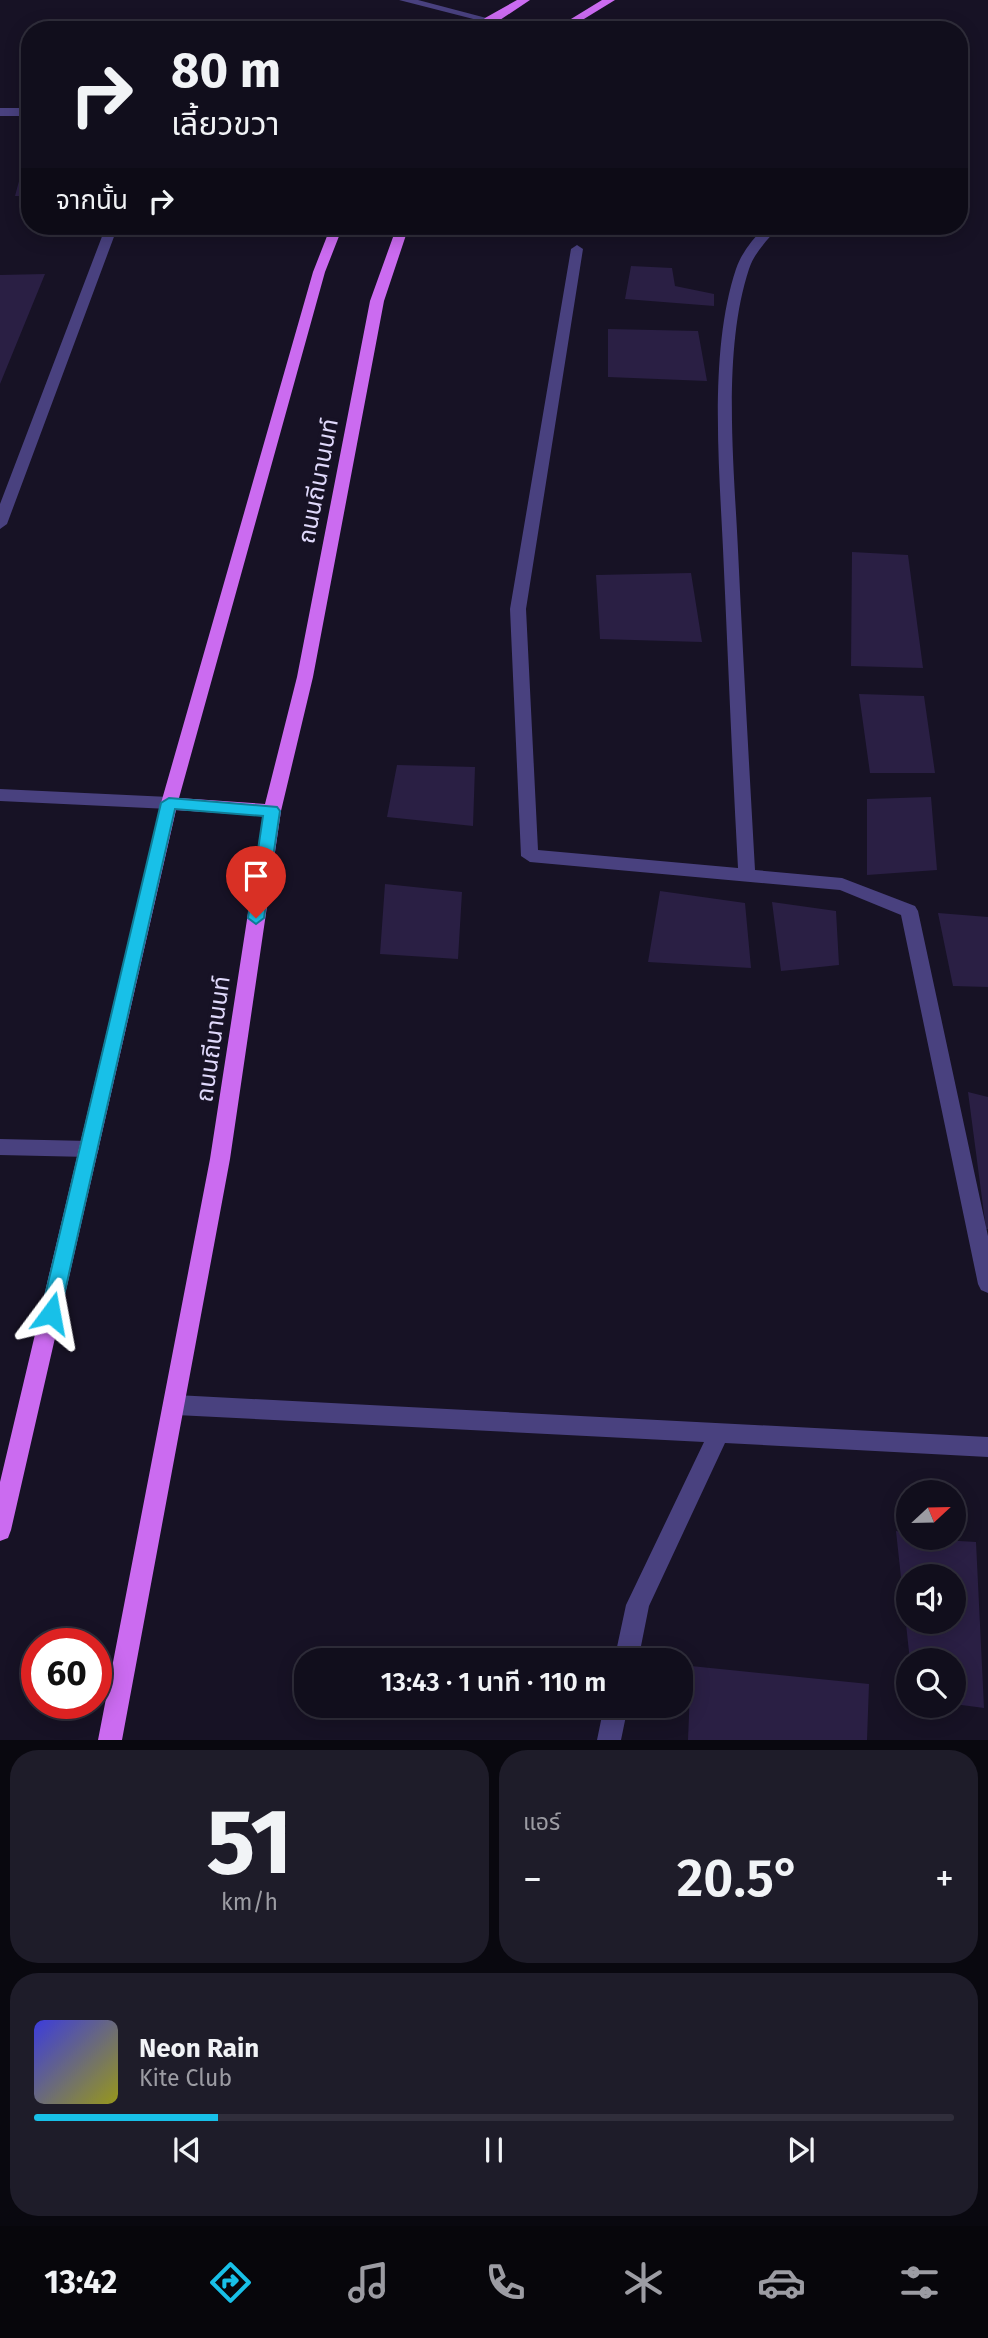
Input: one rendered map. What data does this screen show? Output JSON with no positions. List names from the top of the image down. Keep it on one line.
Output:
{"streets":{"main road":["ถนนถีนานนท์"]},"north":"right","page":{"turn":["80 m","เลี้ยวขวา"],"then":"จากนั้น","limit":"60","trip":"13:43 · 1 นาที · 110 m","tile":[["51","km/h"],"แอร์"],"heat":["−","20.5°","+"],"song":["Neon Rain","Kite Club"],"tabs":"13:42"}}
